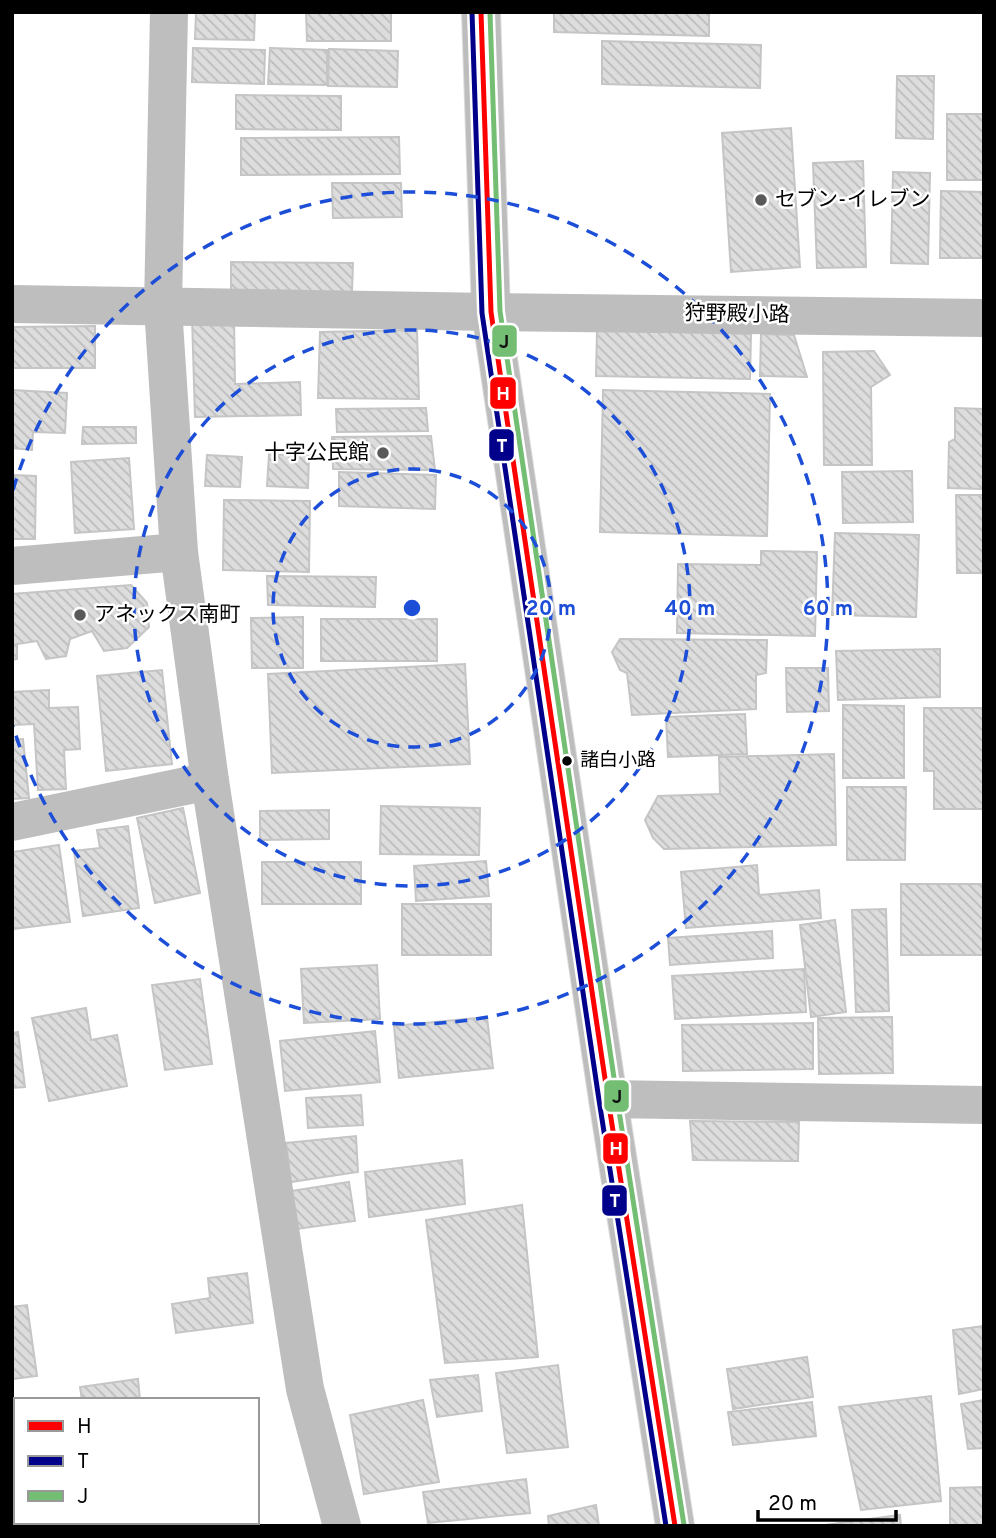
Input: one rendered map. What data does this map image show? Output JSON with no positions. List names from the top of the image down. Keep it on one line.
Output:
{"streets":{"street":["狩野殿小路"]},"places":["セブン-イレブン","十字公民館","アネックス南町","諸白小路"],"lines":["transit line H","transit line T","transit line J"],"legend":["H","T","J"],"scale_bar":"20 m","rings":["20 m","40 m","60 m"]}
